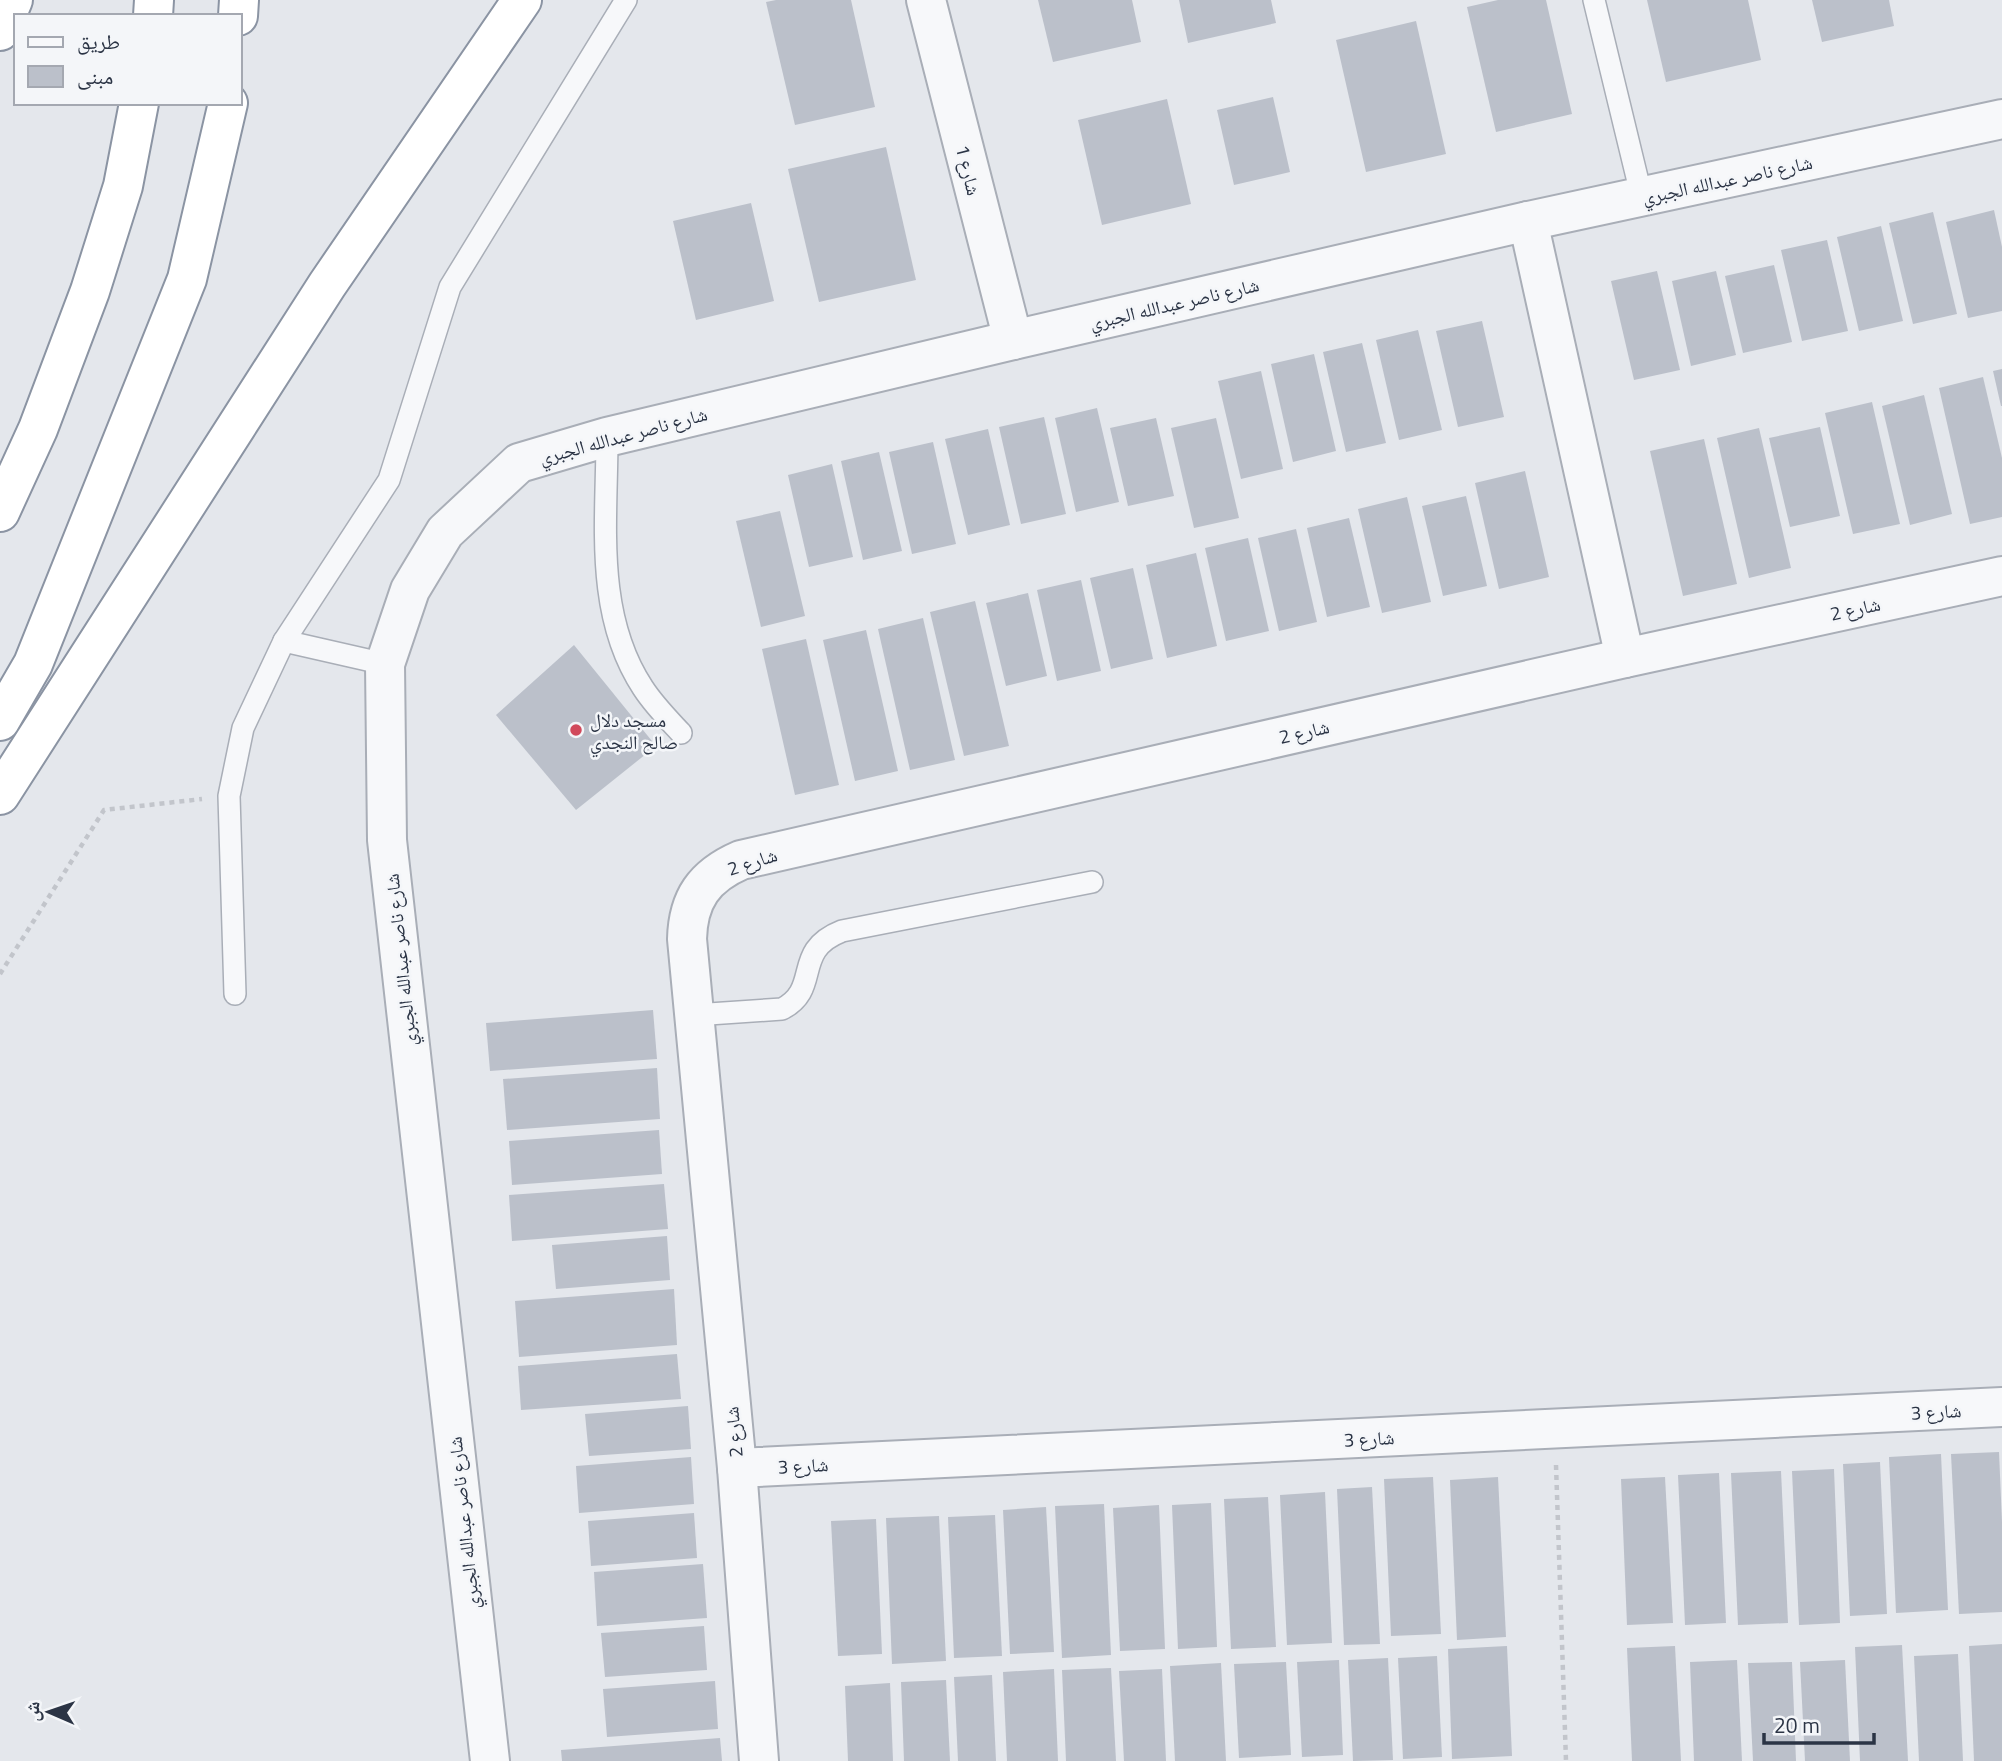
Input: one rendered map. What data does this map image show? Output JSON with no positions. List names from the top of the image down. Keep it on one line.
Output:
{"streets":{"street":["شارع 1","شارع ناصر عبدالله الجبري","شارع 2","شارع 3"]},"crossings":[["شارع 1","شارع ناصر عبدالله الجبري"],["شارع 2","شارع 3"]],"places":["مسجد دلال صالح النجدي"],"legend":["طريق","مبنى"],"scale_bar":"20 m","north":"left"}
